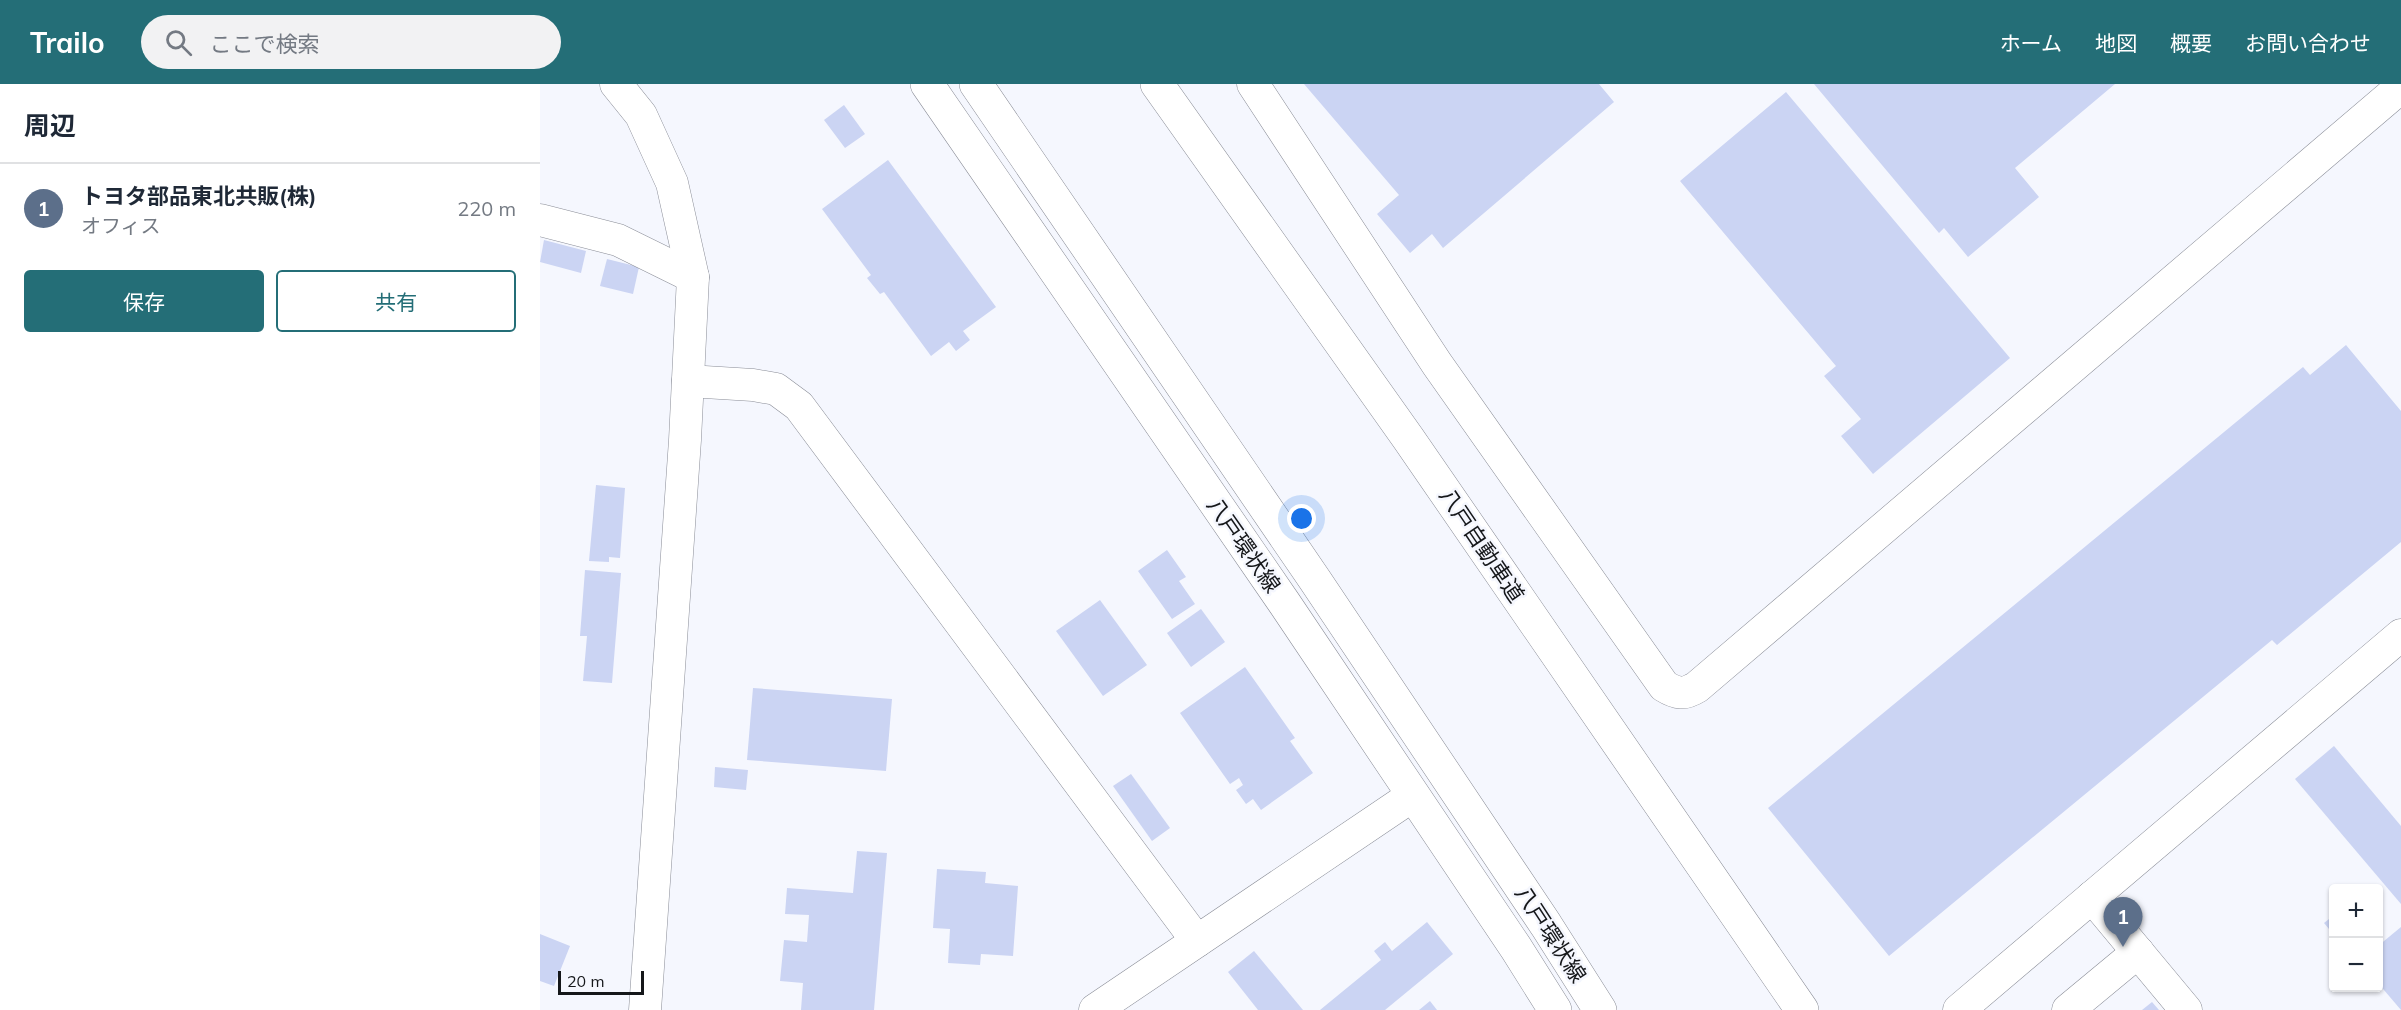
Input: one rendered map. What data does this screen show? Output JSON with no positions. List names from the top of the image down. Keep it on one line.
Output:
{"streets":{"main road":["八戸環状線","八戸自動車道"]},"scale_bar":"20 m","page":{"header":"Trailo","search":"ここで検索","nav":["ホーム","地図","概要","お問い合わせ"],"heading":"周辺","list":[{"mark":"1","name":"トヨタ部品東北共販(株)","note":"オフィス","value":"220 m"}],"buttons":["保存","共有"],"map_buttons":["+","−"],"pins":"1","scale":"20 m"}}
